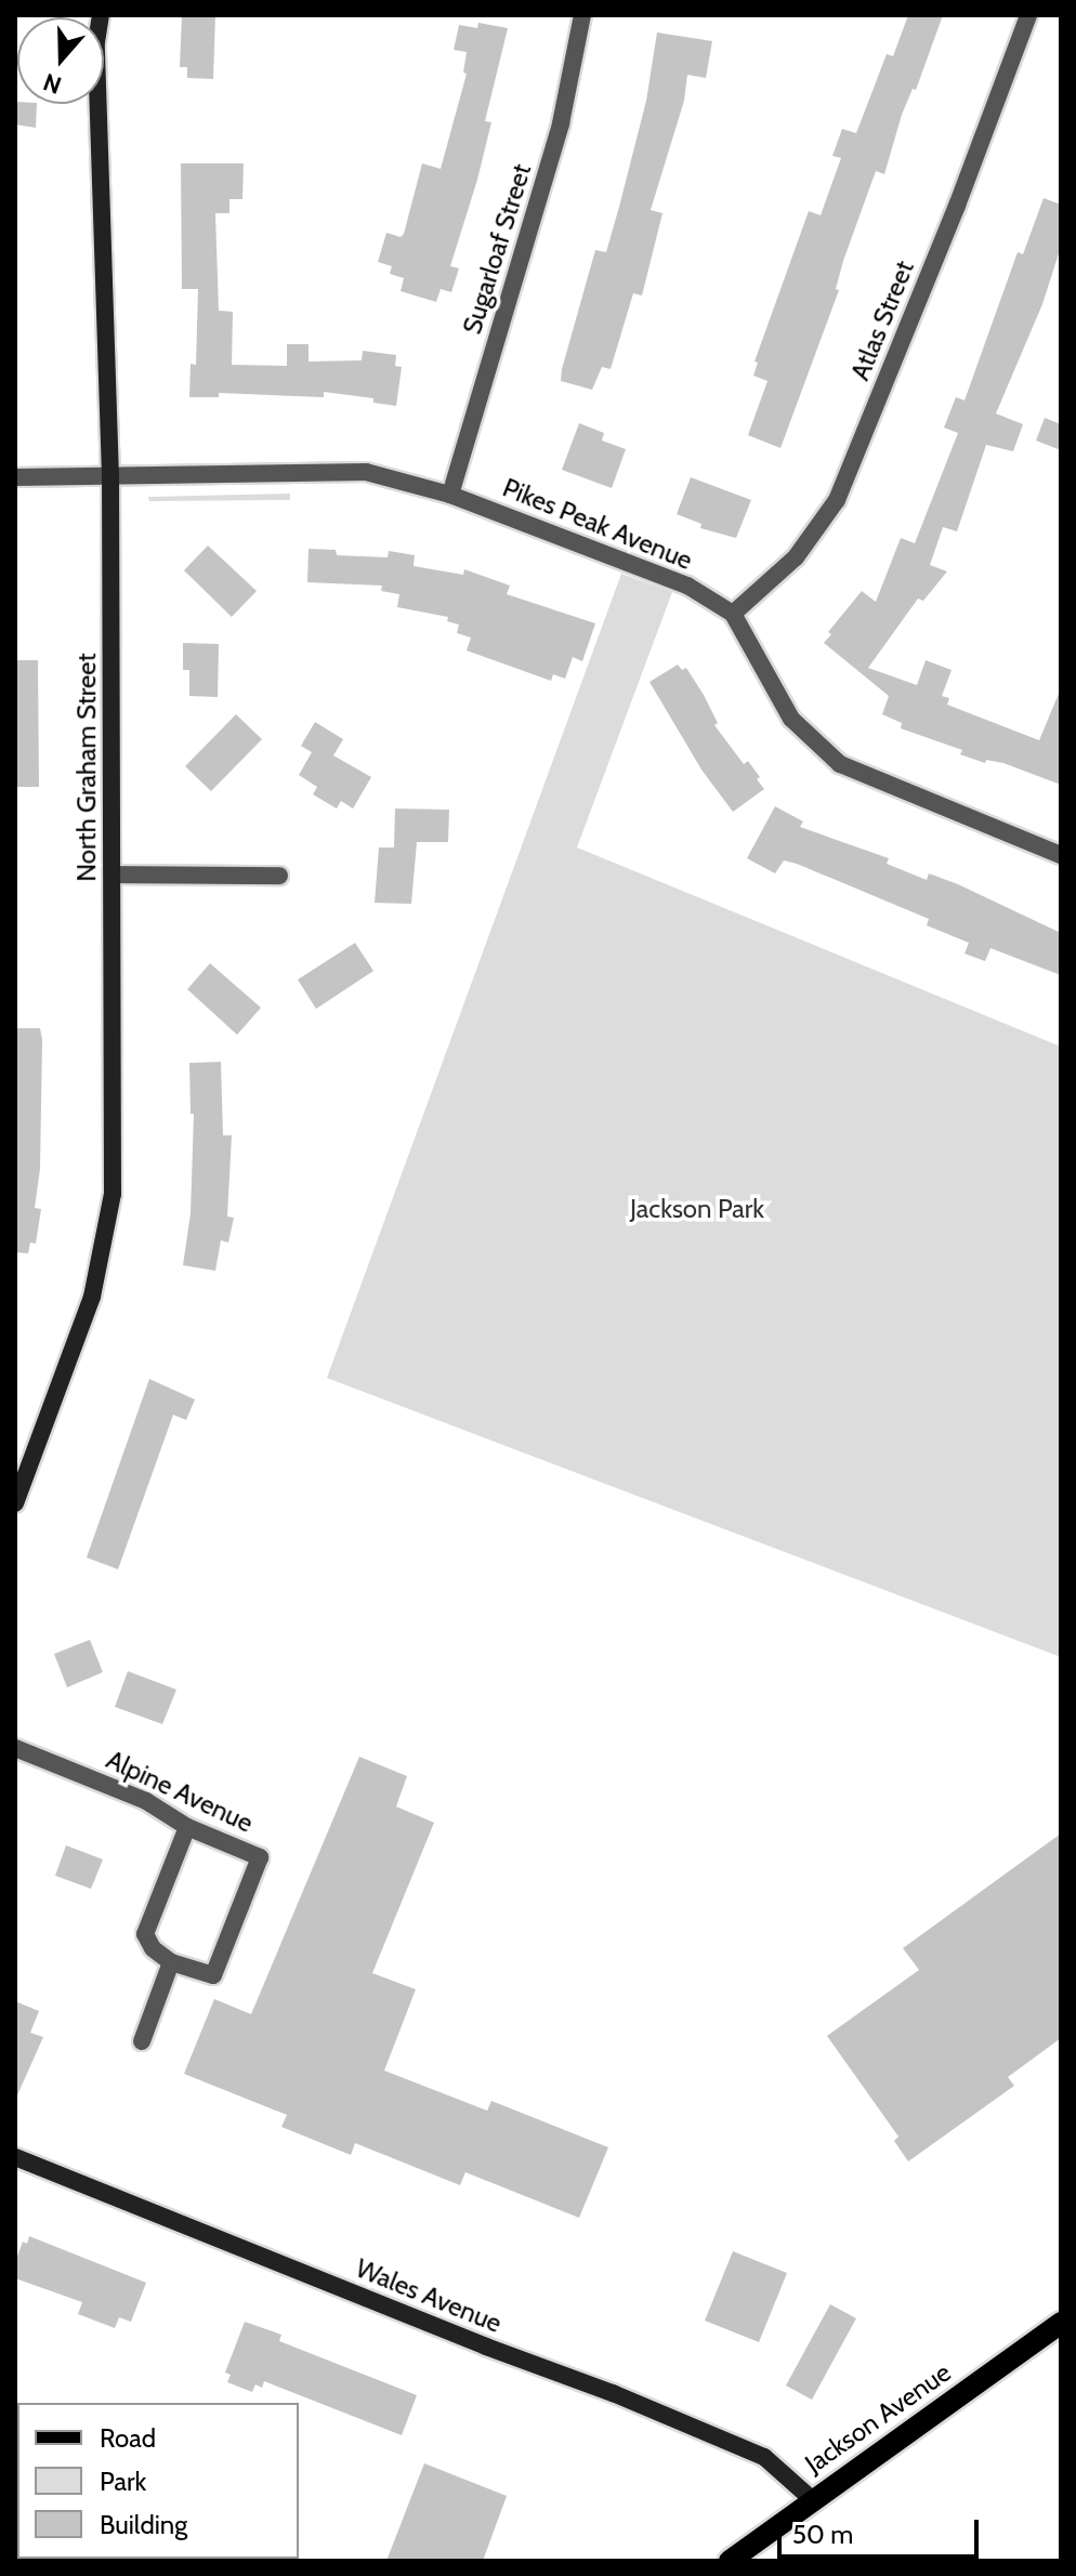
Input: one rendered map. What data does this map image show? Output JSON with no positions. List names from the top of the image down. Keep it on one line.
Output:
{"streets":{"main road":["North Graham Street","Wales Avenue","Jackson Avenue"],"street":["Sugarloaf Street","Atlas Street","Pikes Peak Avenue","Alpine Avenue"]},"crossings":[["Sugarloaf Street","Pikes Peak Avenue"],["Atlas Street","Pikes Peak Avenue"],["Pikes Peak Avenue","North Graham Street"],["Wales Avenue","Jackson Avenue"]],"parks":["Jackson Park"],"legend":["Road","Park","Building"],"scale_bar":"50 m","north":"bottom"}
